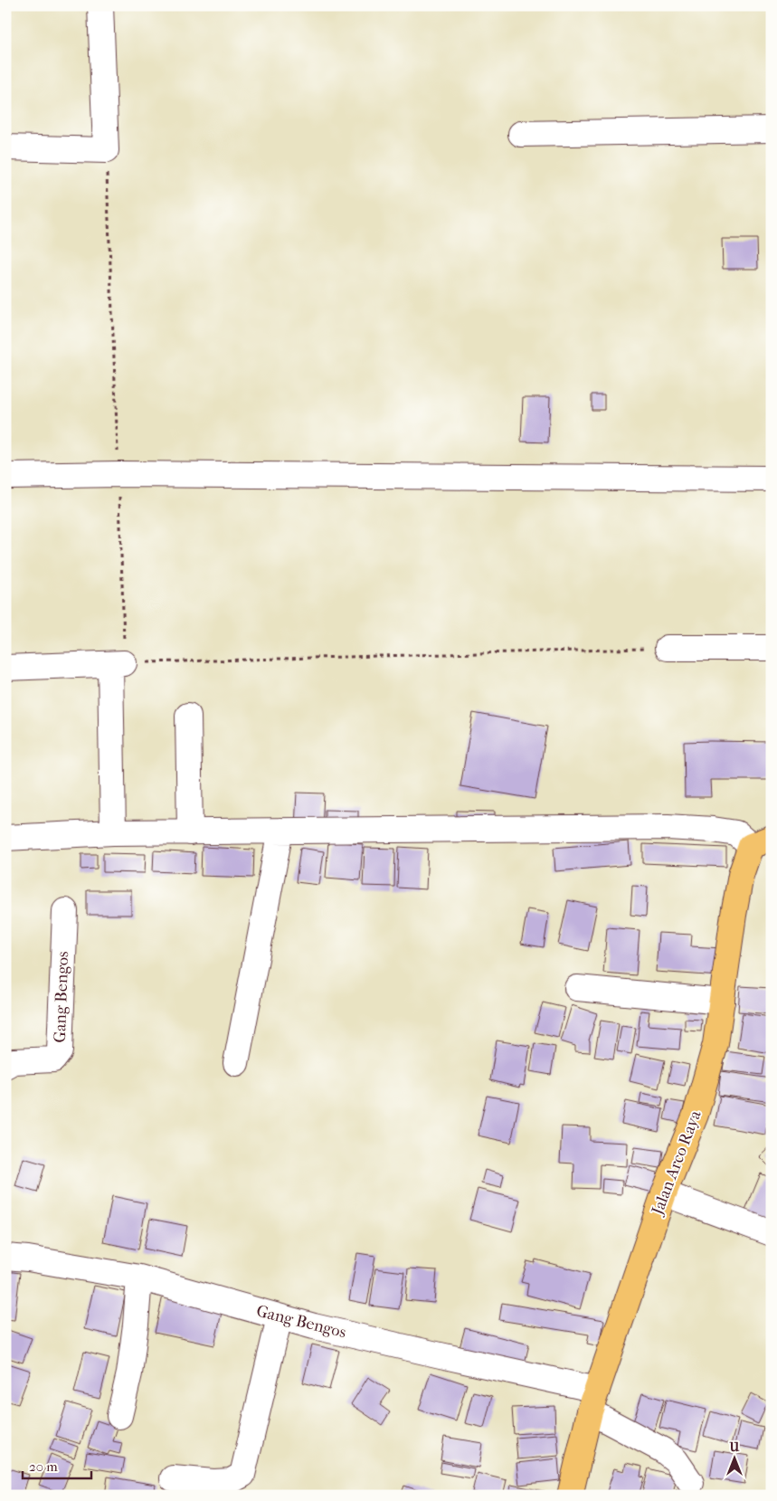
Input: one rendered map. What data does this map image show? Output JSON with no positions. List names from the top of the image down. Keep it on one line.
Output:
{"streets":{"main road":["Jalan Arco Raya"],"street":["Gang Bengos"]},"crossings":[["Gang Bengos","Jalan Arco Raya"]],"scale_bar":"20 m","north":"top"}
